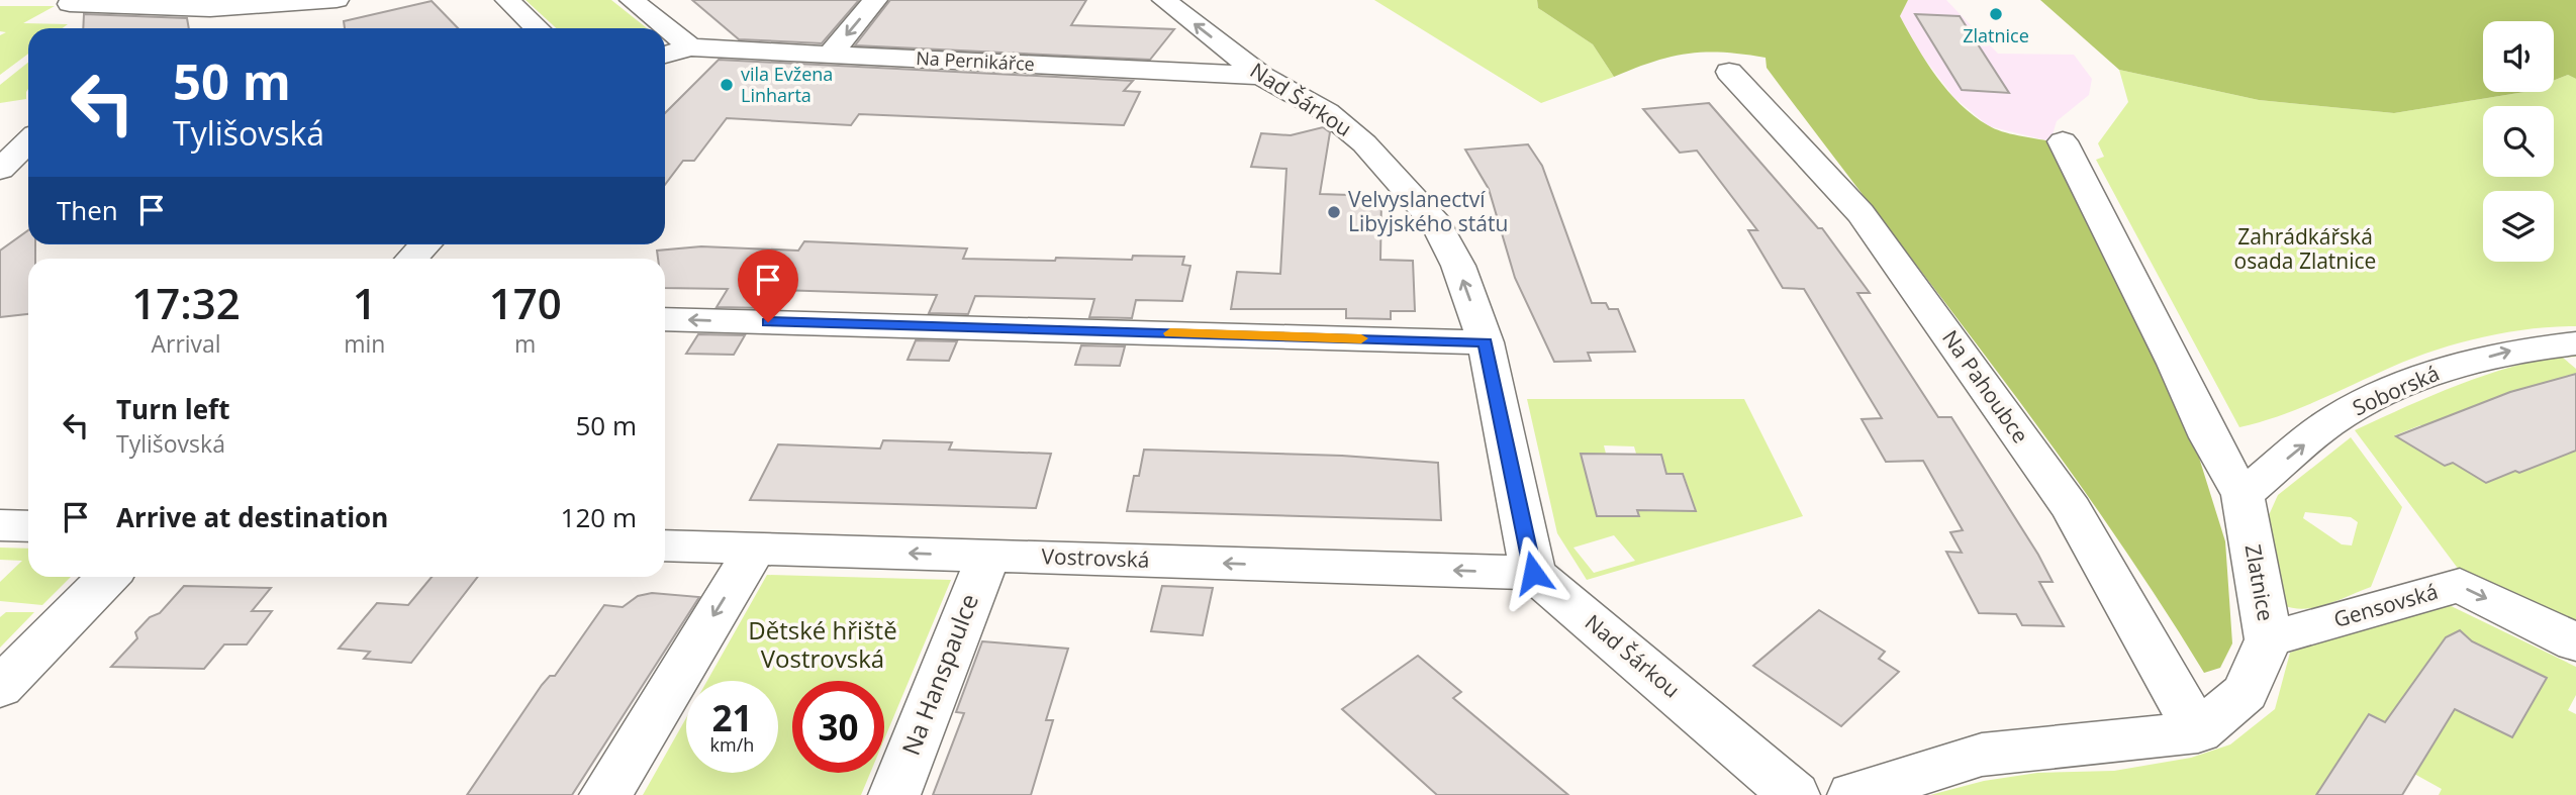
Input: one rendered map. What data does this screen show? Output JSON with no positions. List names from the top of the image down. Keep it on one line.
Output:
{"streets":{"street":["Na Pernikářce","Nad Šárkou","Na Pahoubce","Soborská","Vostrovská","Zlatnice","Gensovská","Na Hanspaulce"]},"crossings":[["Na Pernikářce","Nad Šárkou"],["Nad Šárkou","Vostrovská"],["Na Pahoubce","Zlatnice"],["Soborská","Zlatnice"],["Vostrovská","Na Hanspaulce"],["Zlatnice","Gensovská"]],"one_way":["Nad Šárkou","Soborská","Gensovská"],"parks":["Zahrádkářská osada Zlatnice","Dětské hřiště Vostrovská"],"places":["Zlatnice","vila Evžena Linharta","Velvyslanectví Libyjského státu"],"page":{"turn":["50 m","Tylišovská"],"then":"Then","eta":["17:32","Arrival","1","min","170","m"],"list":[{"name":"Turn left","note":"Tylišovská","value":"50 m"},{"name":"Arrive at destination","value":"120 m"}],"speed":"21 km/h","limit":"30"}}
